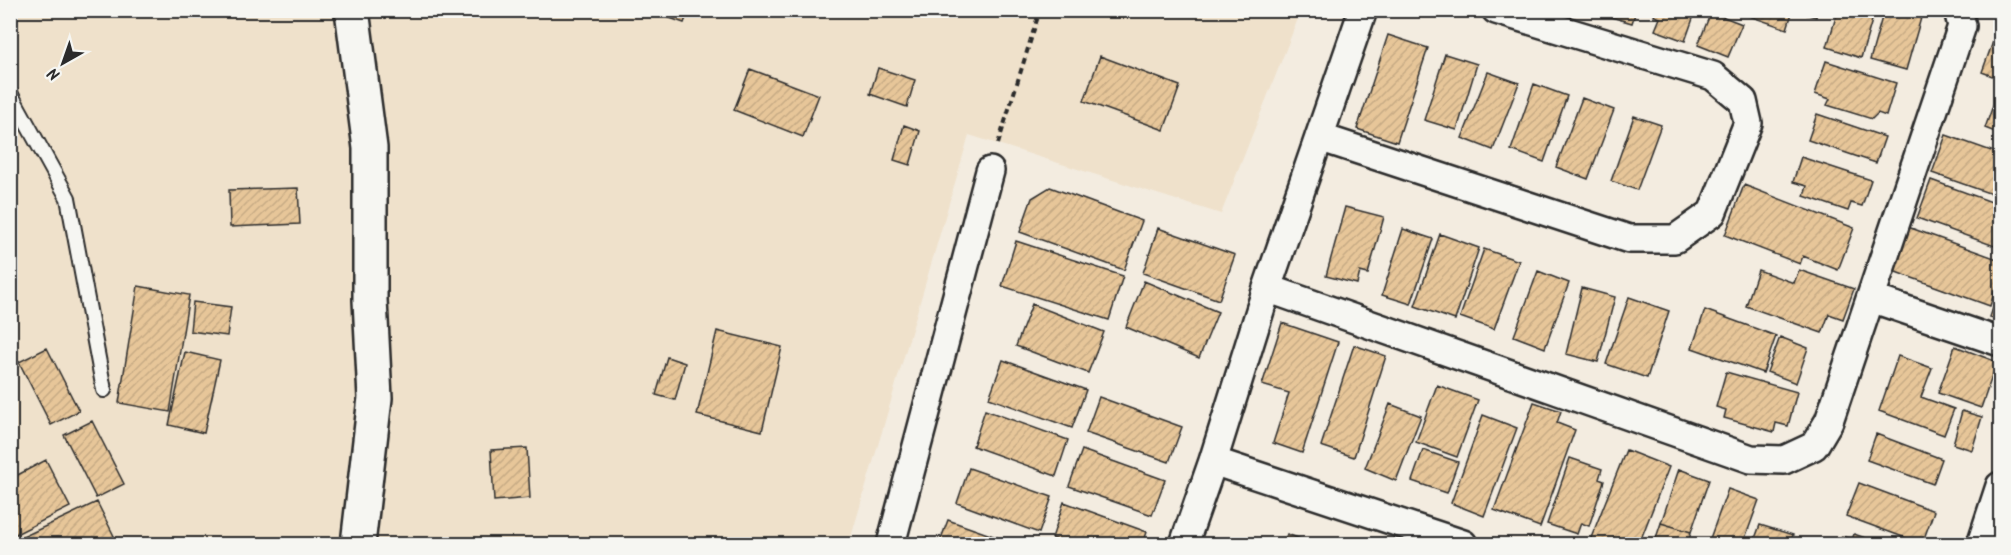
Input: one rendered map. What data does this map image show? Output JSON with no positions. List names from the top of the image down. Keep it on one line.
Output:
{"north":"bottom left"}
